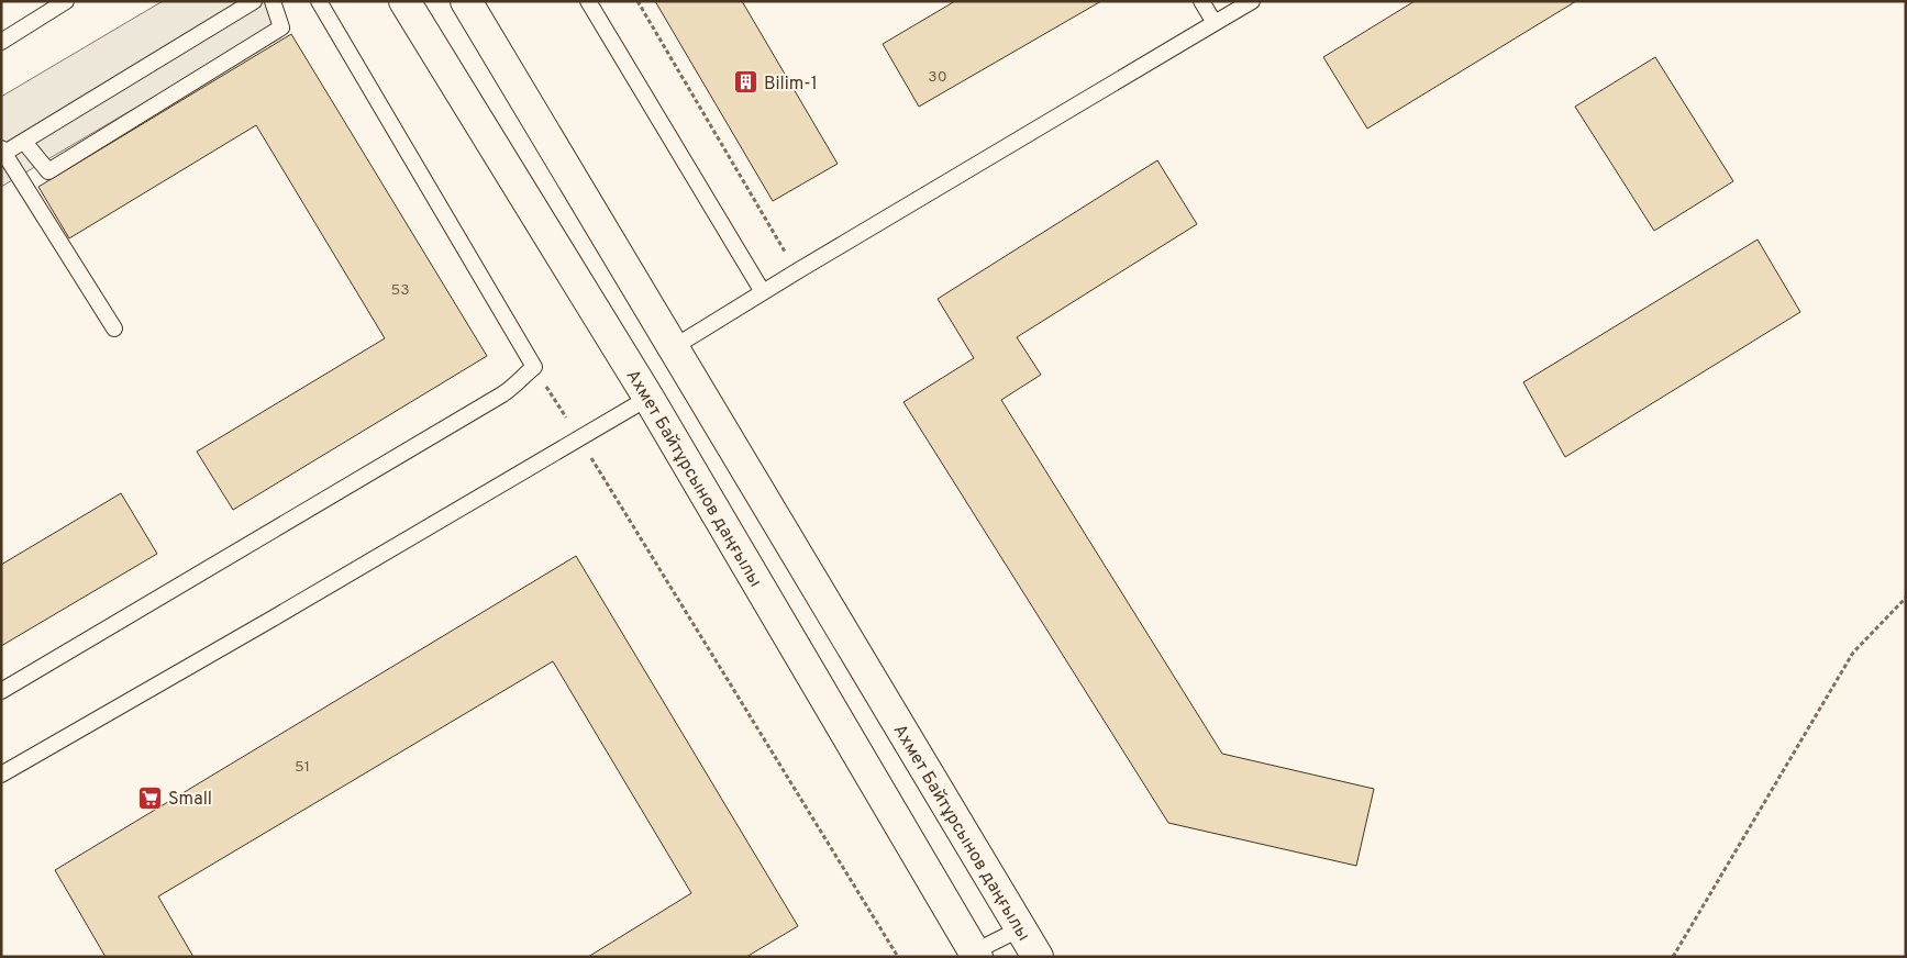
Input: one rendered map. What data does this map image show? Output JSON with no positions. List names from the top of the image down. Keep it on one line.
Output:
{"streets":{"street":["Ахмет Байтұрсынов даңғылы"]},"places":{"building":["Bilim-1"],"supermarket":["Small"]},"house_numbers":["30","53","51"]}
